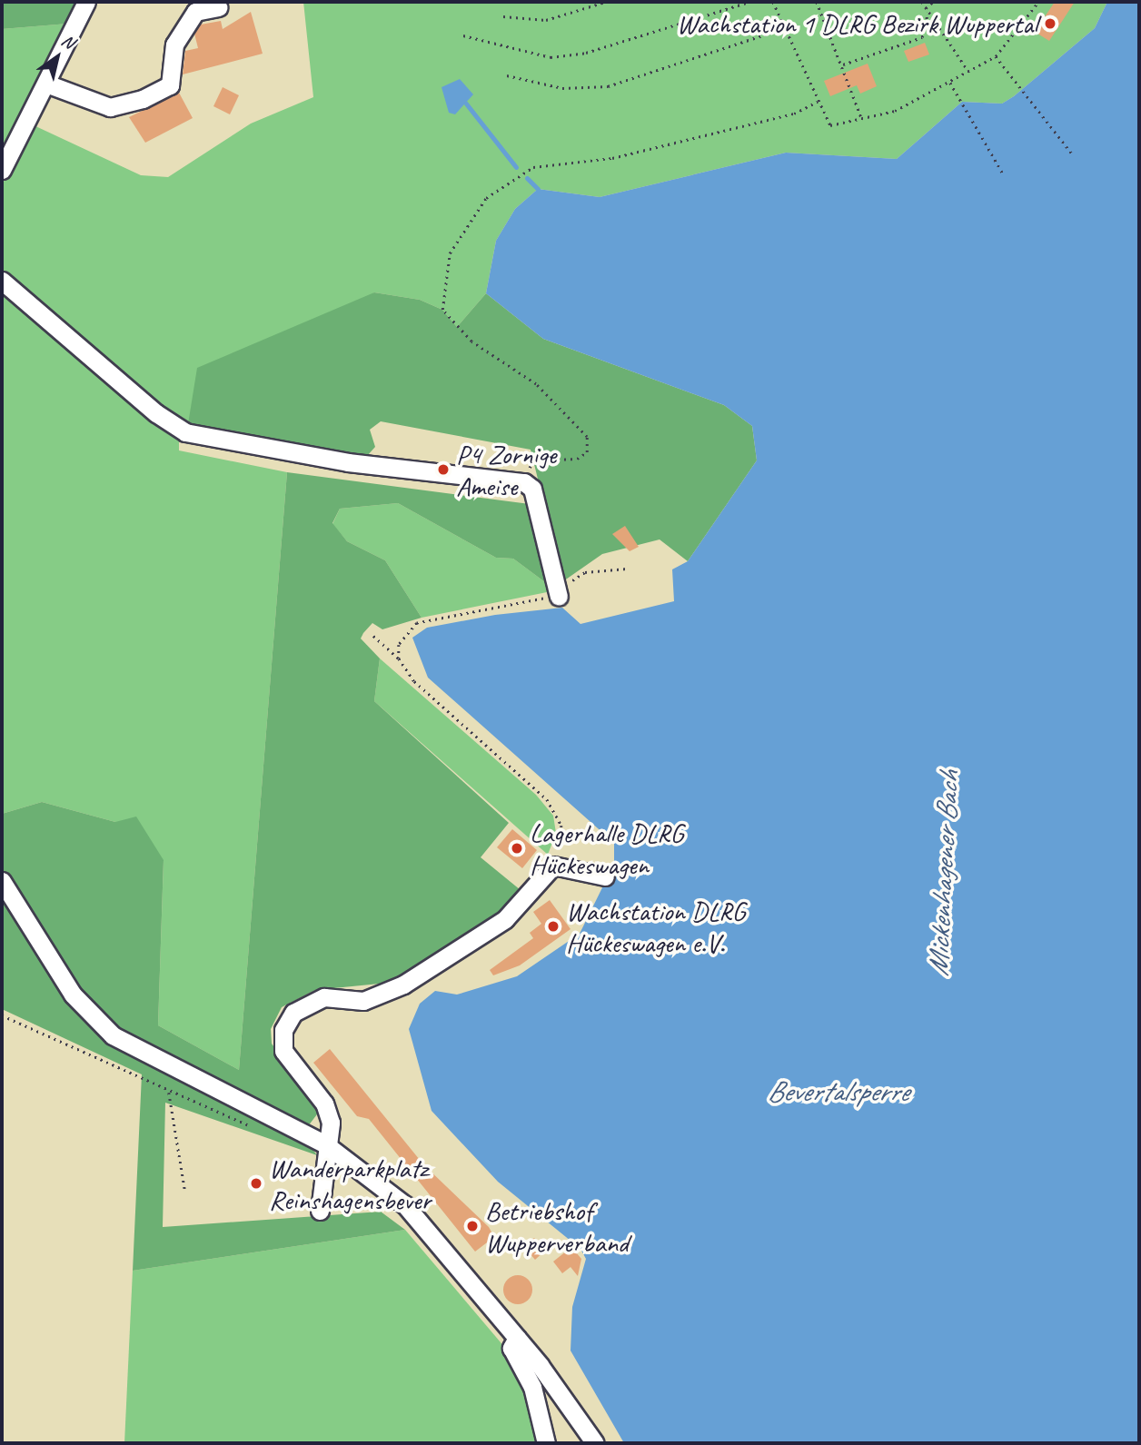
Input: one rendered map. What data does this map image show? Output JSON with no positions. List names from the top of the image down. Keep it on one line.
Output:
{"water":["Mickenhagener Bach","Bevertalsperre"],"places":["Wachstation 1 DLRG Bezirk Wuppertal","P4 Zornige Ameise","Lagerhalle DLRG Hückeswagen","Wachstation DLRG Hückeswagen e.V.","Wanderparkplatz Reinshagensbever","Betriebshof Wupperverband"],"north":"top right"}
